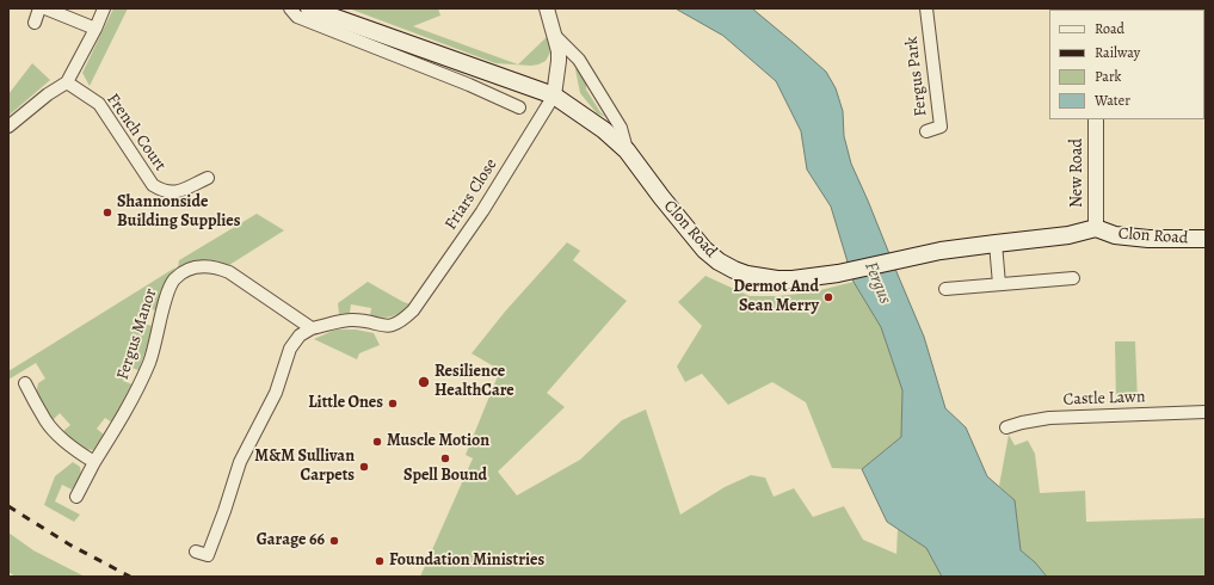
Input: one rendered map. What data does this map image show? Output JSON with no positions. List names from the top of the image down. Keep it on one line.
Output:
{"streets":{"main road":["Clon Road"],"street":["Fergus Park","French Court","New Road","Friars Close","Fergus Manor","Castle Lawn"]},"crossings":[["New Road","Clon Road"],["Friars Close","Clon Road"],["Friars Close","Fergus Manor"]],"water":["Fergus"],"places":["Shannonside Building Supplies","Dermot And Sean Merry","Resilience HealthCare","Little Ones","Muscle Motion","Spell Bound","M&M Sullivan Carpets","Garage 66","Foundation Ministries"],"legend":["Road","Railway","Park","Water"]}
